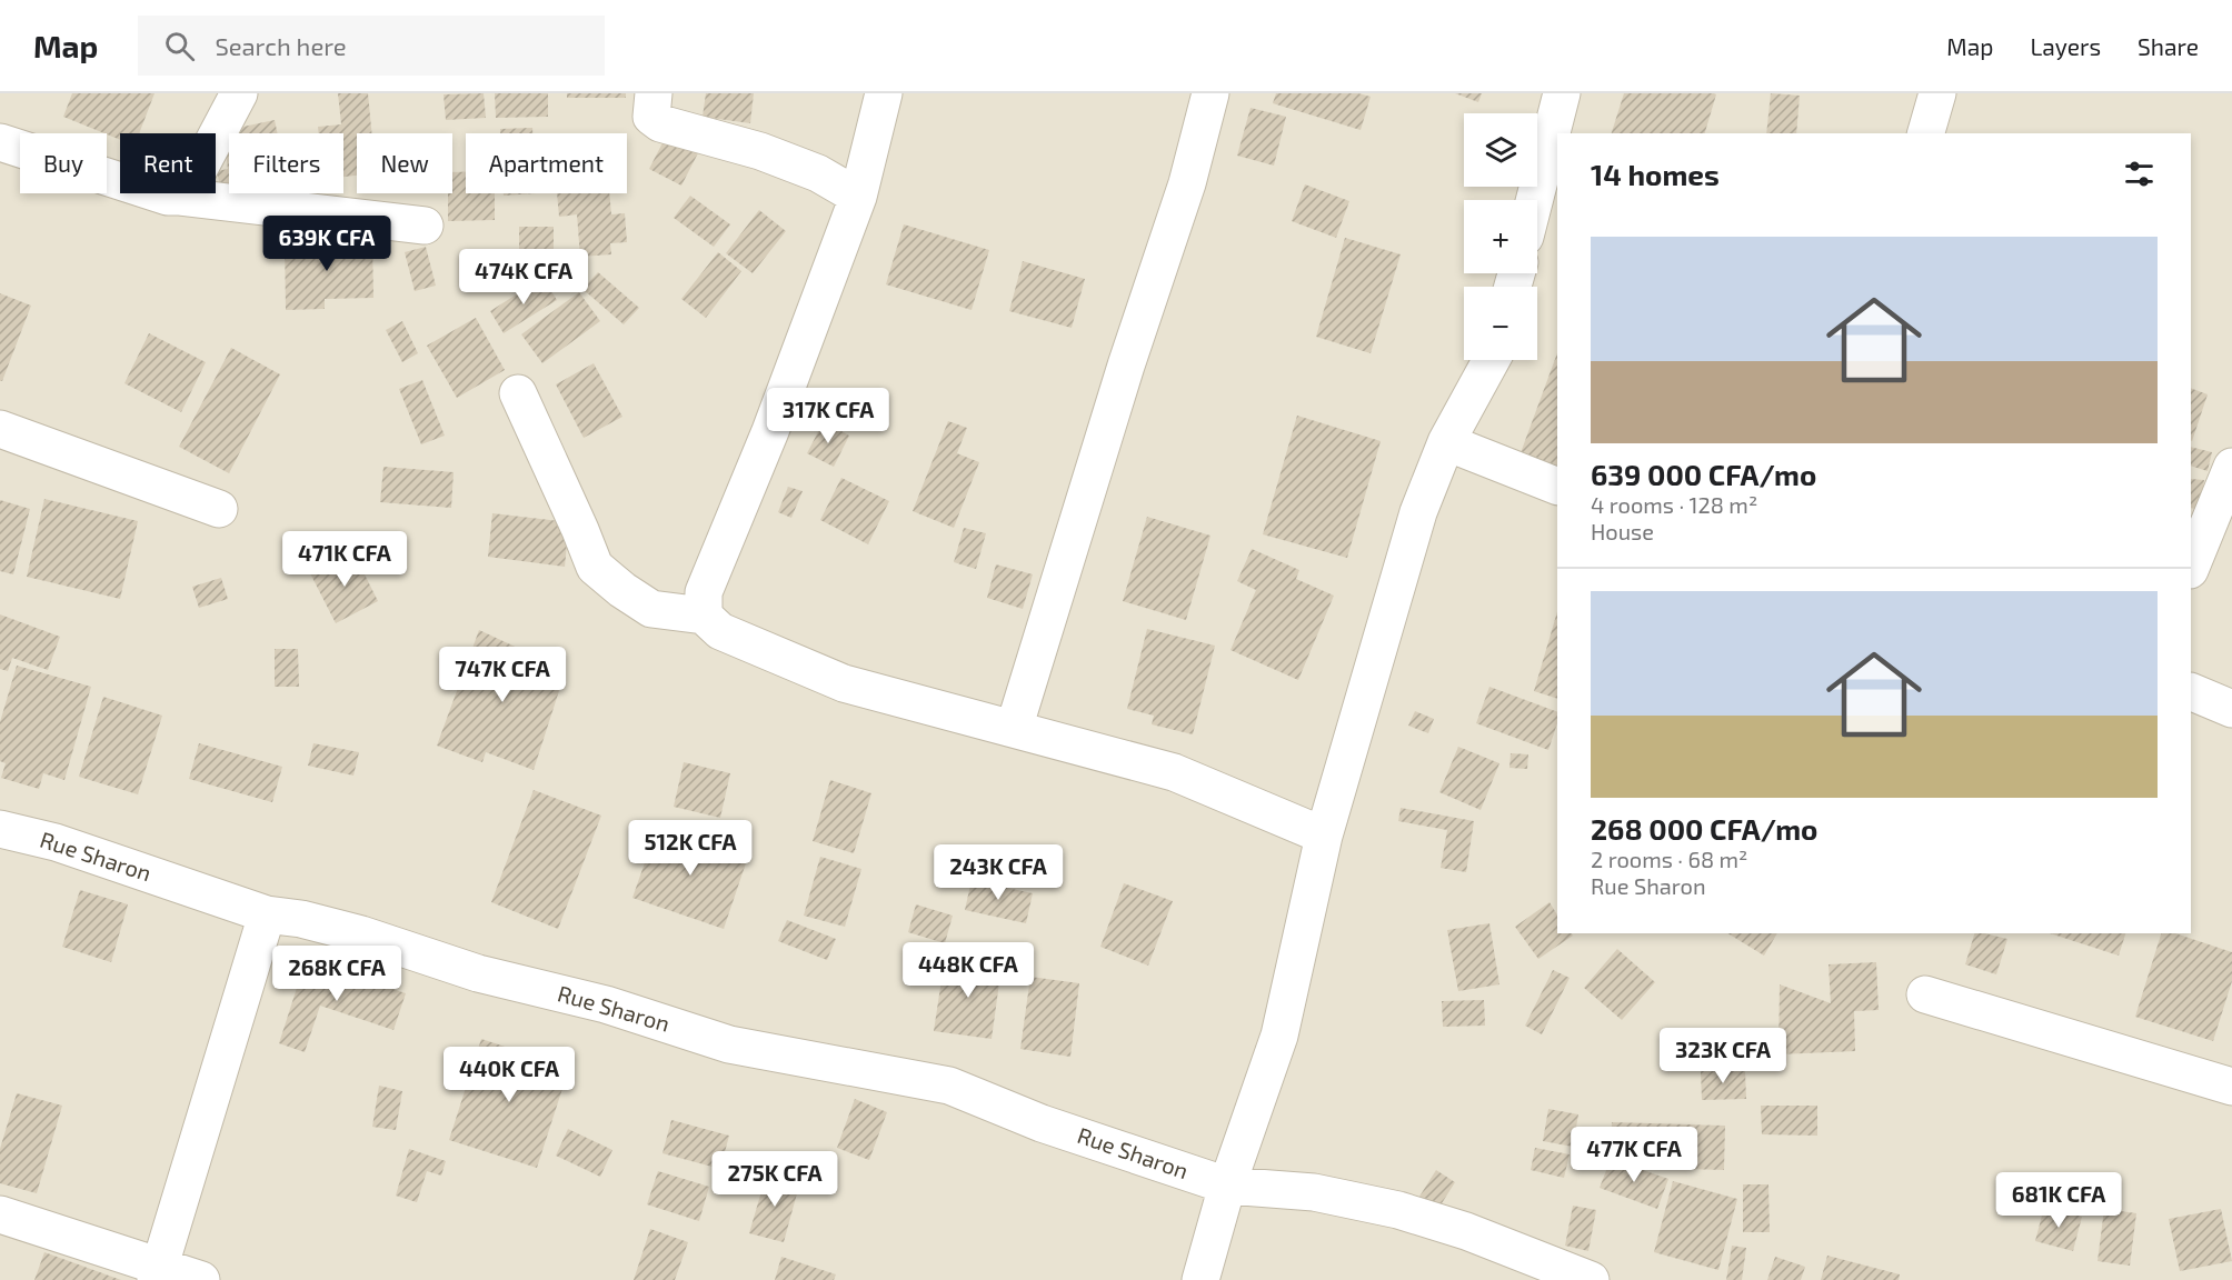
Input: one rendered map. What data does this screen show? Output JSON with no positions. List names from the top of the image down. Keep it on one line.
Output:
{"streets":{"street":["Rue Sharon"]},"page":{"header":"Map","search":"Search here","nav":["Map","Layers","Share"],"map_buttons":["+","−"],"chip":["Buy","Rent","Filters","New","Apartment"],"heading":"14 homes","list":[{"name":"639 000 CFA/mo","note":"4 rooms · 128 m² · House"},{"name":"268 000 CFA/mo","note":"2 rooms · 68 m² · Rue Sharon"}],"price":["639K CFA","474K CFA","317K CFA","471K CFA","747K CFA","512K CFA","243K CFA","448K CFA","268K CFA","323K CFA","440K CFA","477K CFA","275K CFA","681K CFA"]}}
